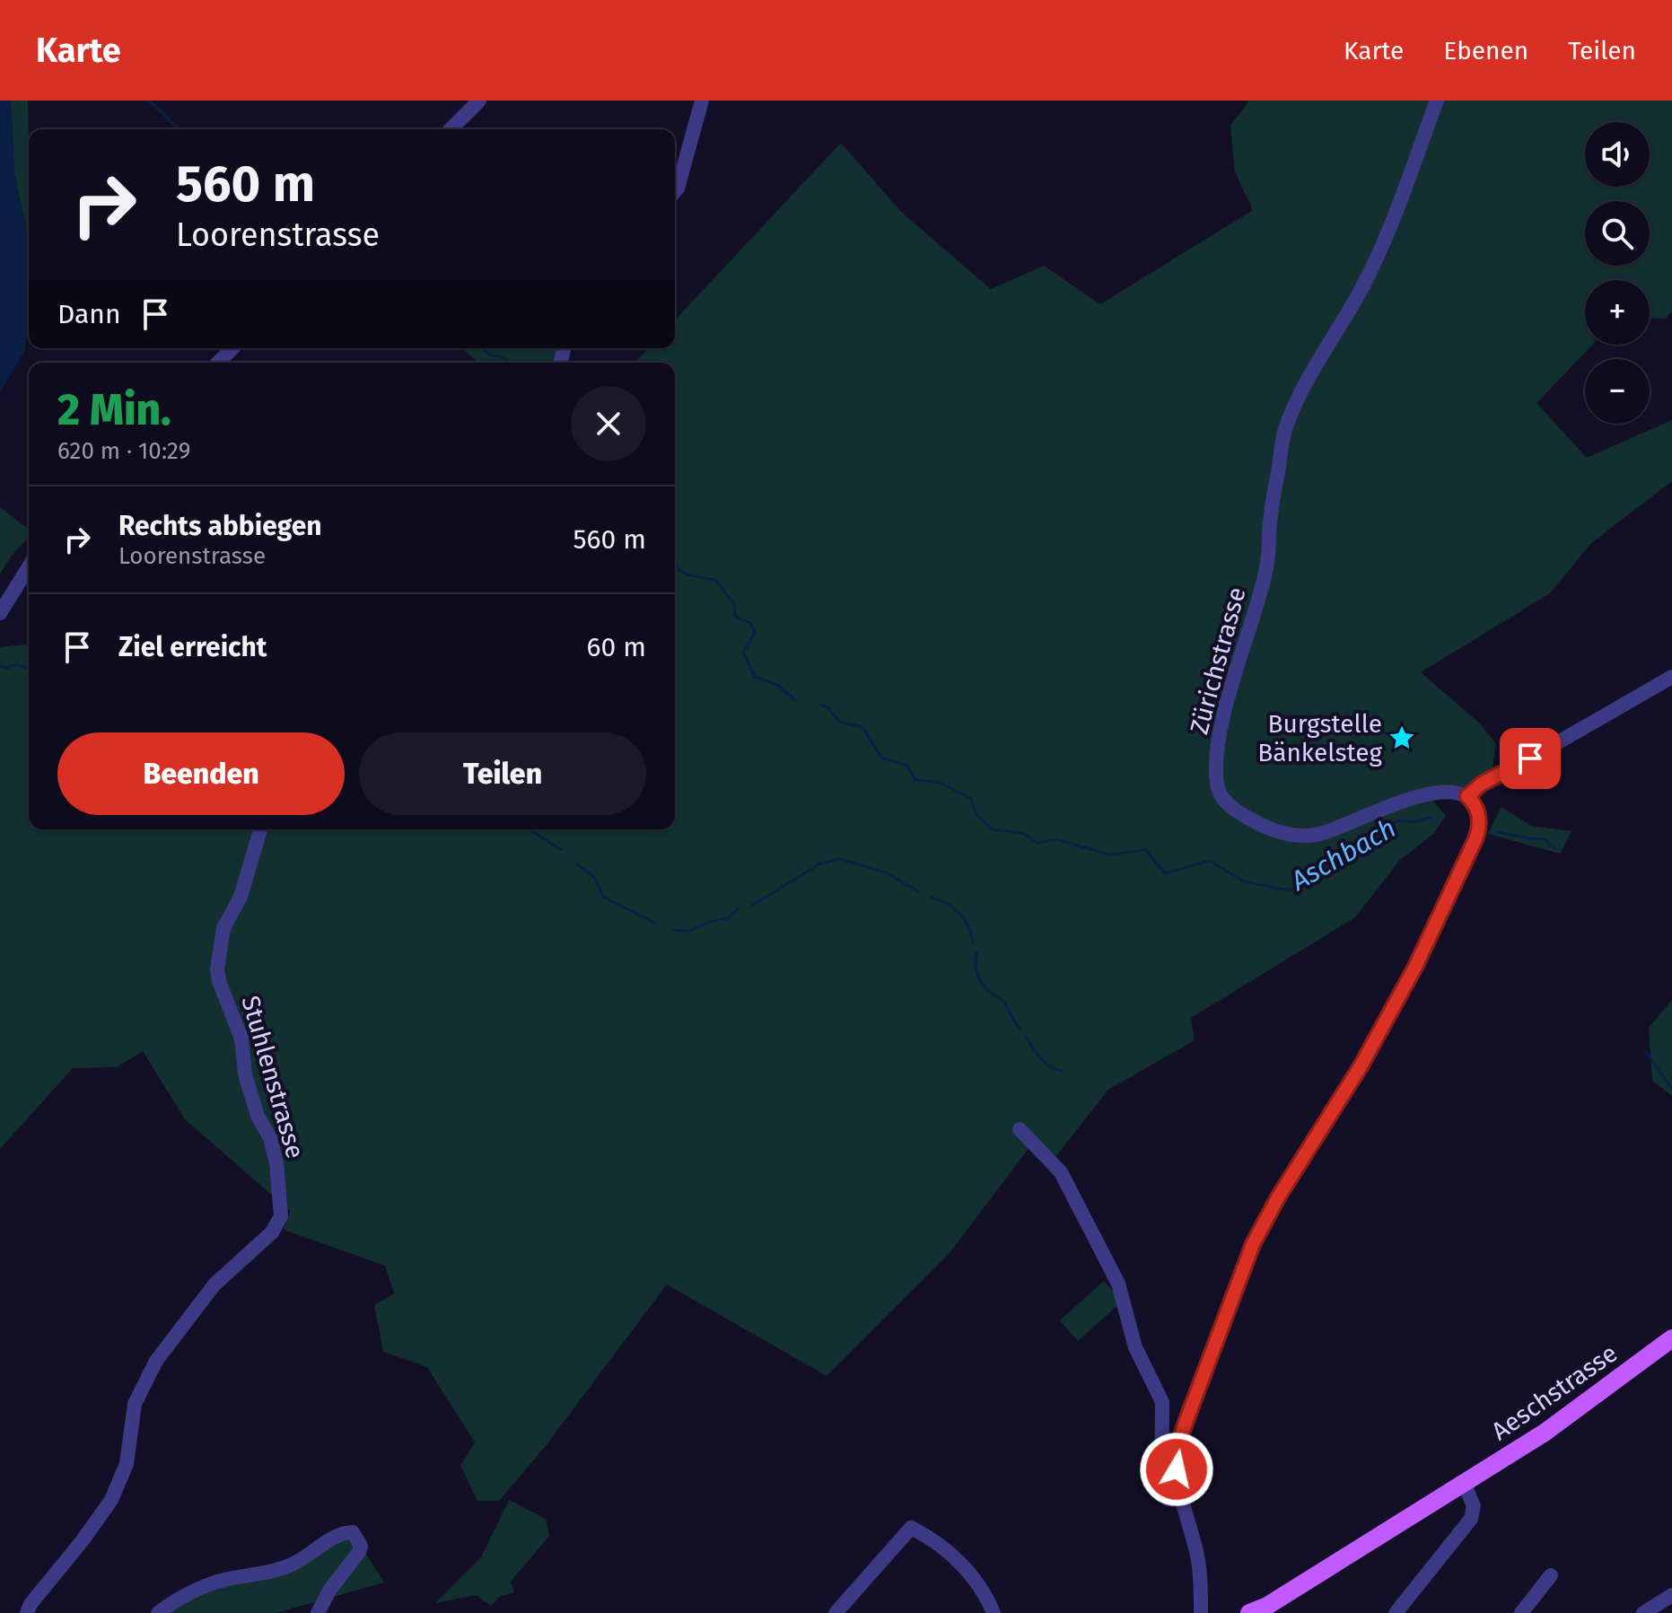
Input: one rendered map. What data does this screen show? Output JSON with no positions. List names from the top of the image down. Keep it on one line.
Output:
{"streets":{"main road":["Aeschstrasse"],"street":["Zürichstrasse","Stuhlenstrasse"]},"water":["Aschbach"],"places":{"place":["Burgstelle Bänkelsteg"]},"page":{"header":"Karte","nav":["Karte","Ebenen","Teilen"],"map_buttons":["+","−"],"turn":["560 m","Loorenstrasse"],"then":"Dann","heading":["2 Min.","620 m · 10:29"],"list":[{"name":"Rechts abbiegen","note":"Loorenstrasse","value":"560 m"},{"name":"Ziel erreicht","value":"60 m"}],"buttons":["Beenden","Teilen"]}}
